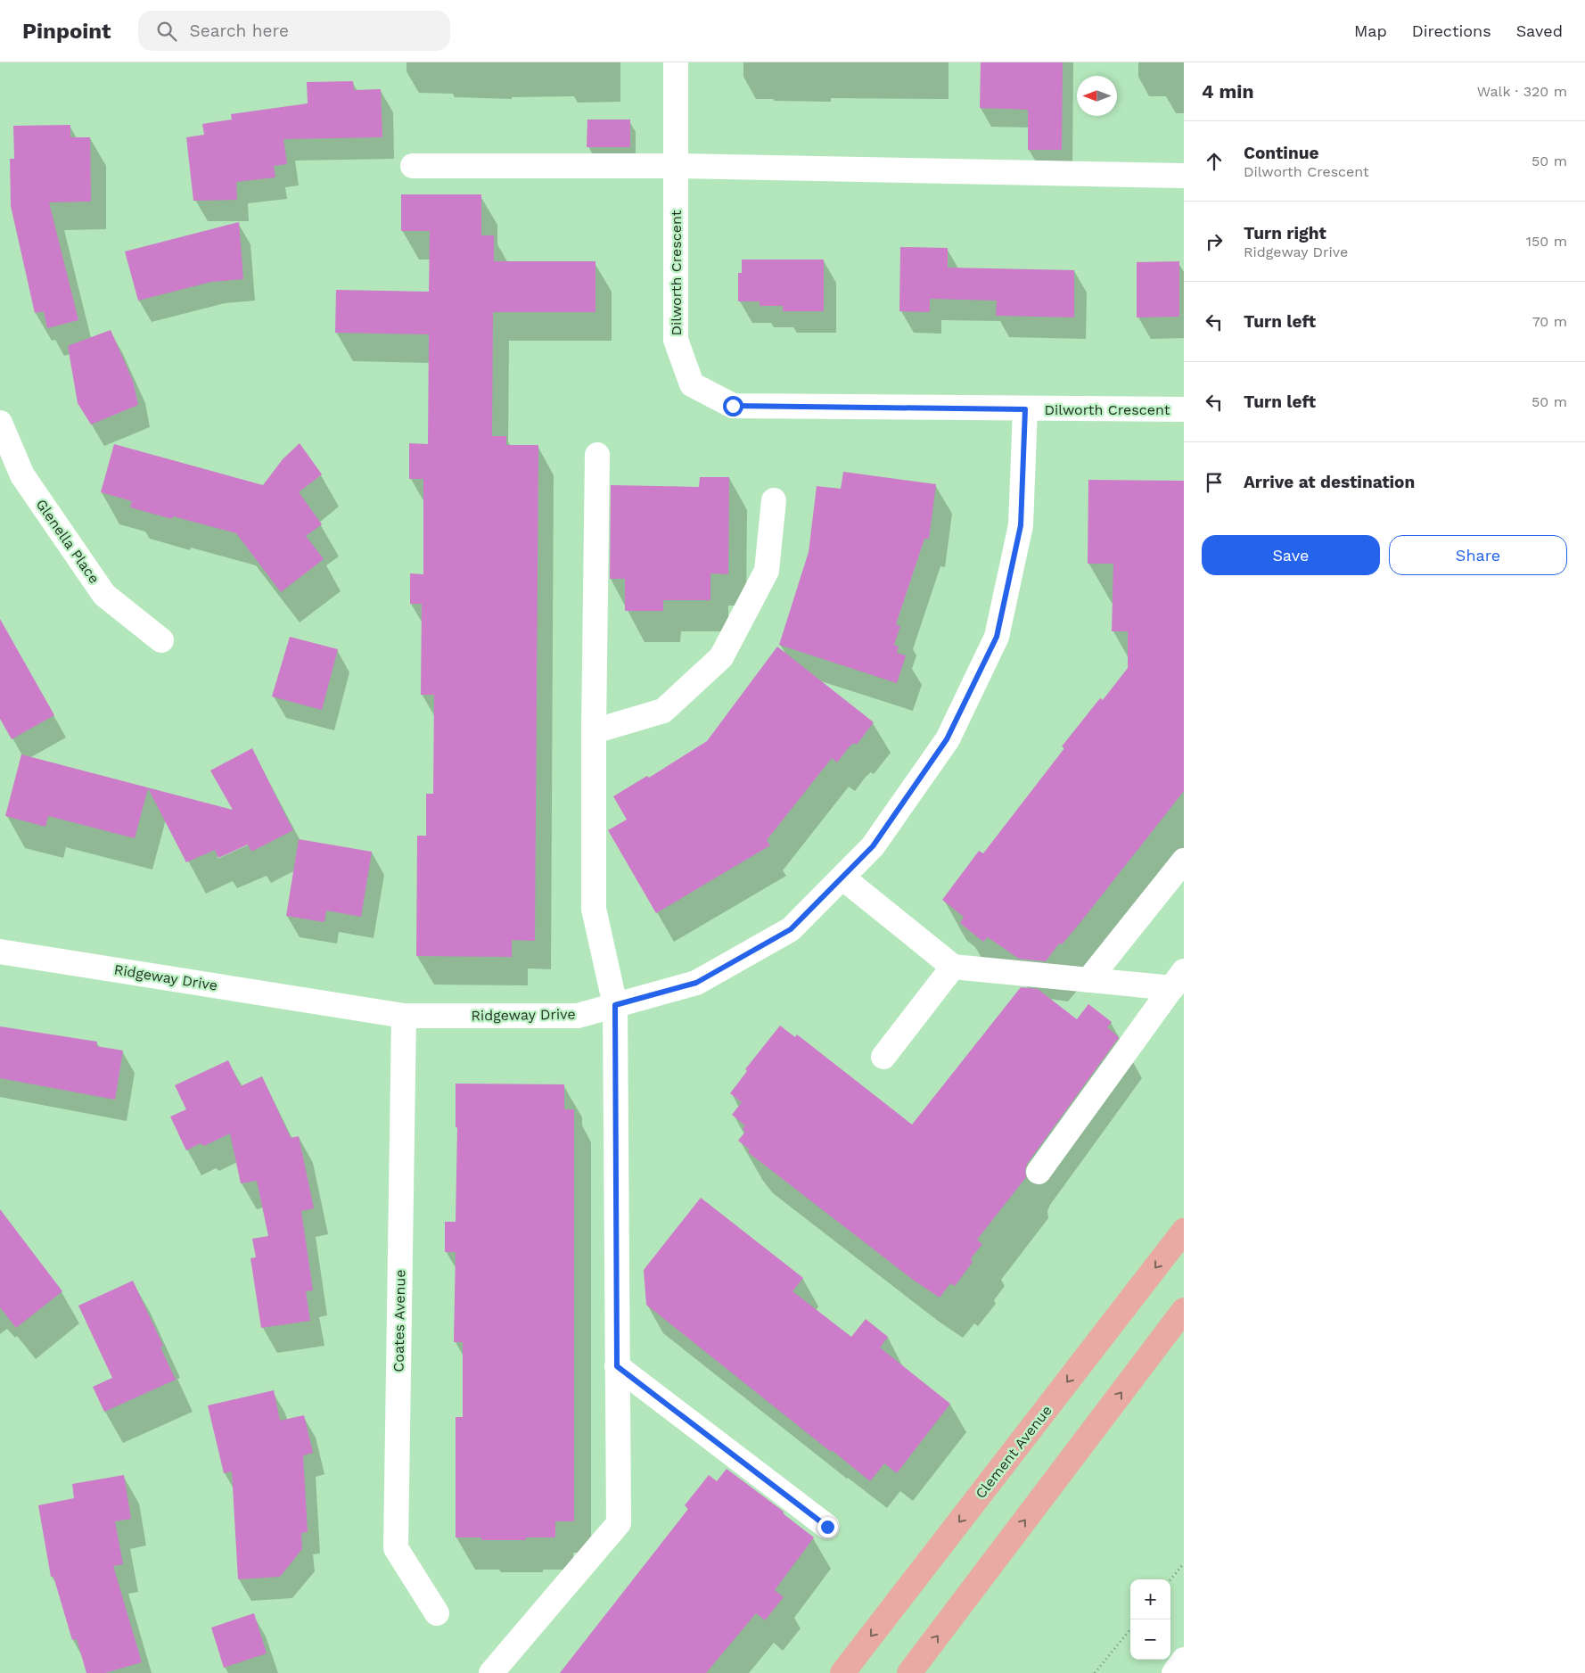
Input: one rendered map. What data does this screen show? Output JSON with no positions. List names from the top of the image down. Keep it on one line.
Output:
{"streets":{"main road":["Clement Avenue"],"street":["Dilworth Crescent","Glenella Place","Ridgeway Drive","Coates Avenue"]},"crossings":[["Dilworth Crescent","Ridgeway Drive"],["Ridgeway Drive","Coates Avenue"]],"north":"left","page":{"header":"Pinpoint","search":"Search here","nav":["Map","Directions","Saved"],"heading":["4 min","Walk · 320 m"],"list":[["Continue","Dilworth Crescent","50 m"],["Turn right","Ridgeway Drive","150 m"],["Turn left","70 m"],["Turn left","50 m"],"Arrive at destination"],"buttons":["Save","Share"],"map_buttons":["+","−"]}}
